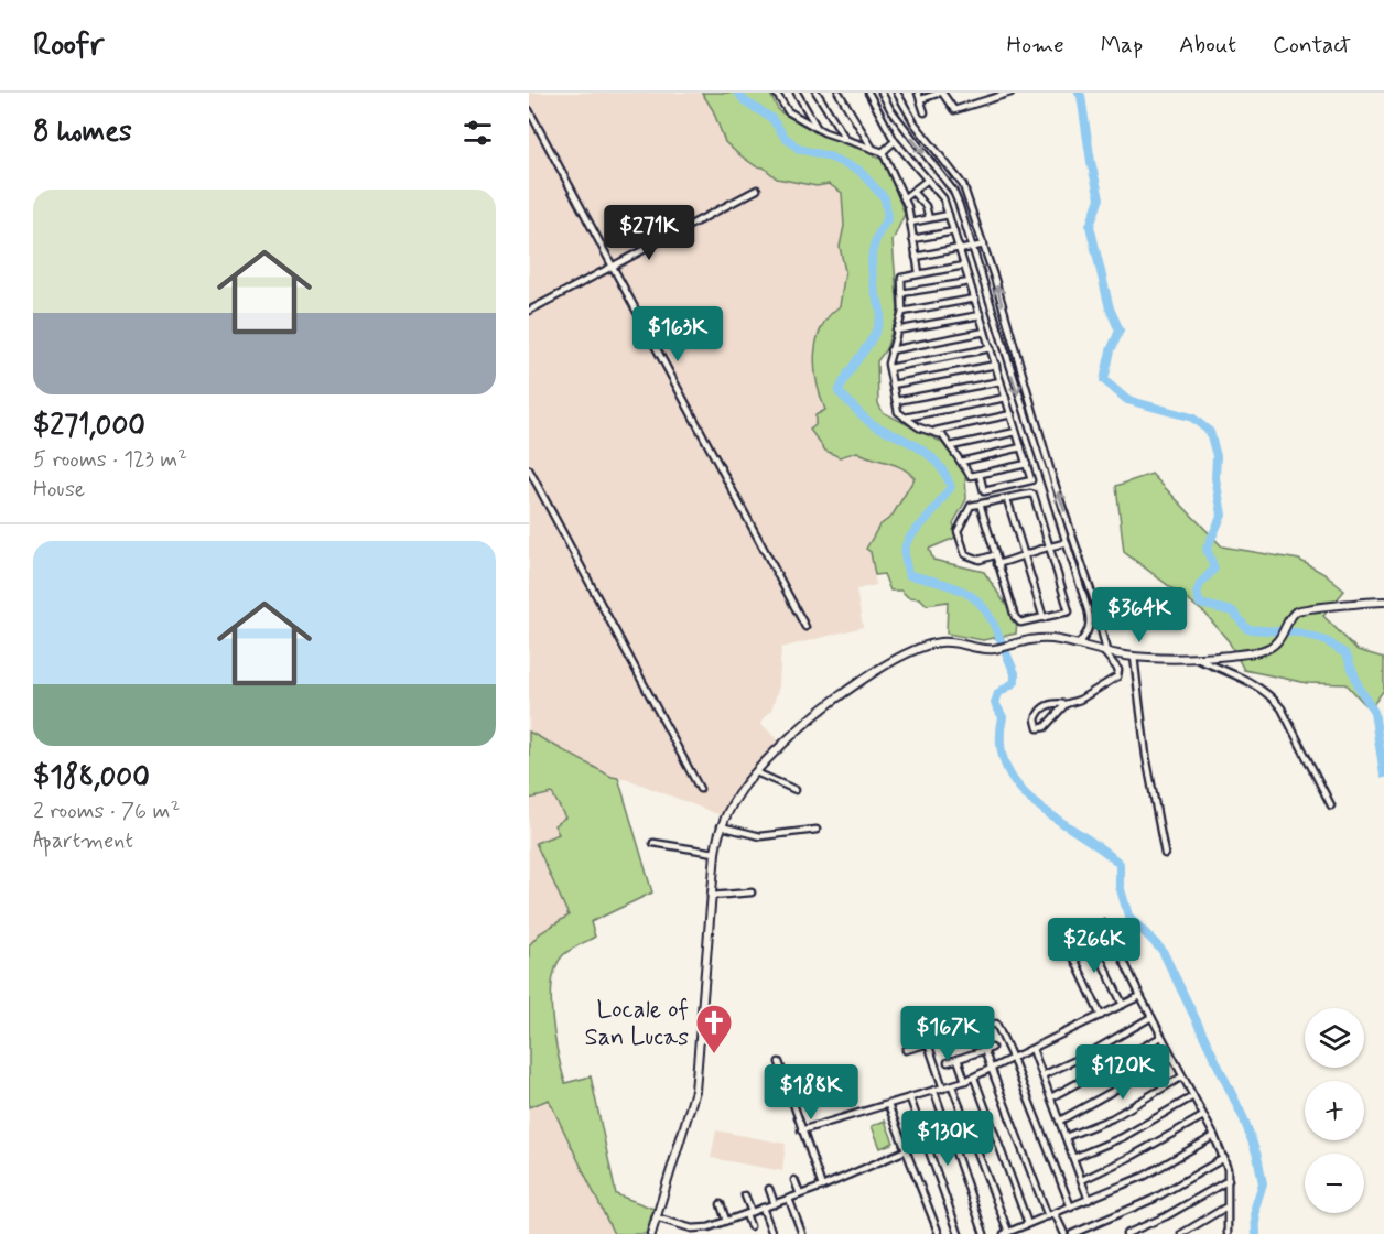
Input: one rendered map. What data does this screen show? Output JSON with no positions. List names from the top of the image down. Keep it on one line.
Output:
{"places":{"church":["Locale of San Lucas"]},"page":{"header":"Roofr","nav":["Home","Map","About","Contact"],"heading":"8 homes","list":[{"name":"$271,000","note":"5 rooms · 123 m² · House"},{"name":"$188,000","note":"2 rooms · 76 m² · Apartment"}],"price":["$271K","$163K","$364K","$266K","$167K","$120K","$188K","$130K"],"map_buttons":["+","−"]}}
